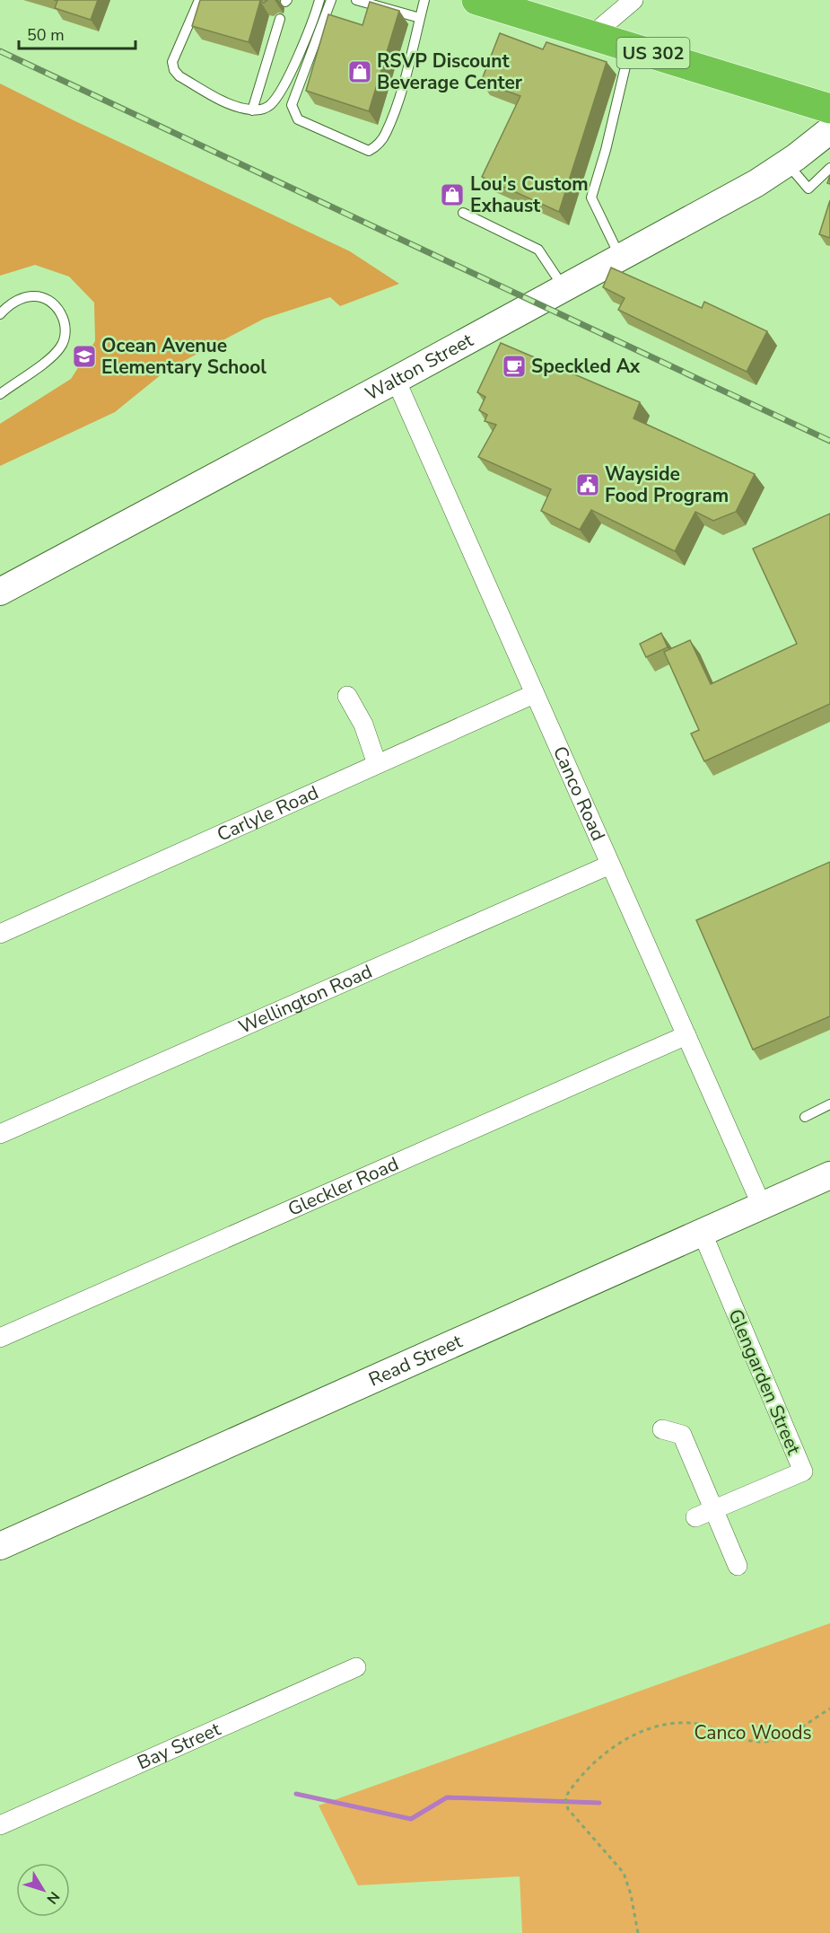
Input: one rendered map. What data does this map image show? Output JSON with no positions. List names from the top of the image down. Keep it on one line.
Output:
{"streets":{"highway":["US 302"],"street":["Walton Street","Canco Road","Carlyle Road","Wellington Road","Gleckler Road","Read Street","Glengarden Street","Bay Street"]},"crossings":[["Walton Street","Canco Road"],["Canco Road","Carlyle Road"],["Canco Road","Wellington Road"],["Canco Road","Gleckler Road"],["Canco Road","Read Street"],["Read Street","Glengarden Street"]],"parks":["Canco Woods"],"places":{"shop":["RSVP Discount Beverage Center","Lou's Custom Exhaust"],"school or university":["Ocean Avenue Elementary School"],"cafe":["Speckled Ax"],"public building":["Wayside Food Program"]},"scale_bar":"50 m","north":"bottom right"}
